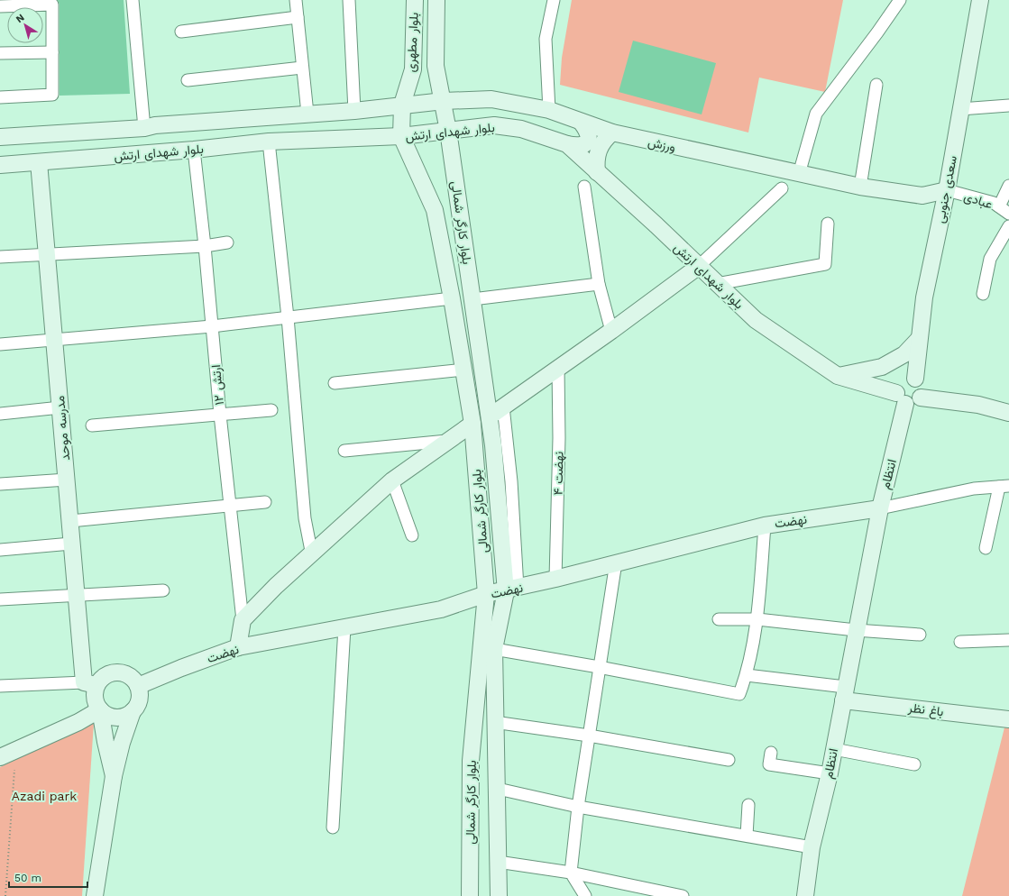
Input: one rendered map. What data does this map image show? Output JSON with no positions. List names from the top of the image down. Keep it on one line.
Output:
{"streets":{"main road":["بلوار مطهری","بلوار شهدای ارتش","ورزش","سعدی جنوبی","بلوار کارگر شمالی","مدرسه موحد","انتظام","نهضت","باغ نظر"],"street":["عبادی","ارتش ۱۲","نهضت ۴"]},"crossings":[["بلوار مطهری","بلوار شهدای ارتش"],["بلوار مطهری","ورزش"],["بلوار مطهری","بلوار کارگر شمالی"],["بلوار شهدای ارتش","ورزش"],["بلوار شهدای ارتش","سعدی جنوبی"],["بلوار شهدای ارتش","بلوار کارگر شمالی"],["بلوار شهدای ارتش","ارتش ۱۲"],["بلوار شهدای ارتش","مدرسه موحد"],["بلوار شهدای ارتش","انتظام"],["ورزش","سعدی جنوبی"],["ورزش","عبادی"],["سعدی جنوبی","عبادی"],["سعدی جنوبی","انتظام"],["بلوار کارگر شمالی","نهضت"],["مدرسه موحد","نهضت"],["نهضت ۴","نهضت"],["انتظام","نهضت"],["انتظام","باغ نظر"]],"parks":["Azadi park"],"scale_bar":"50 m","north":"top left"}
